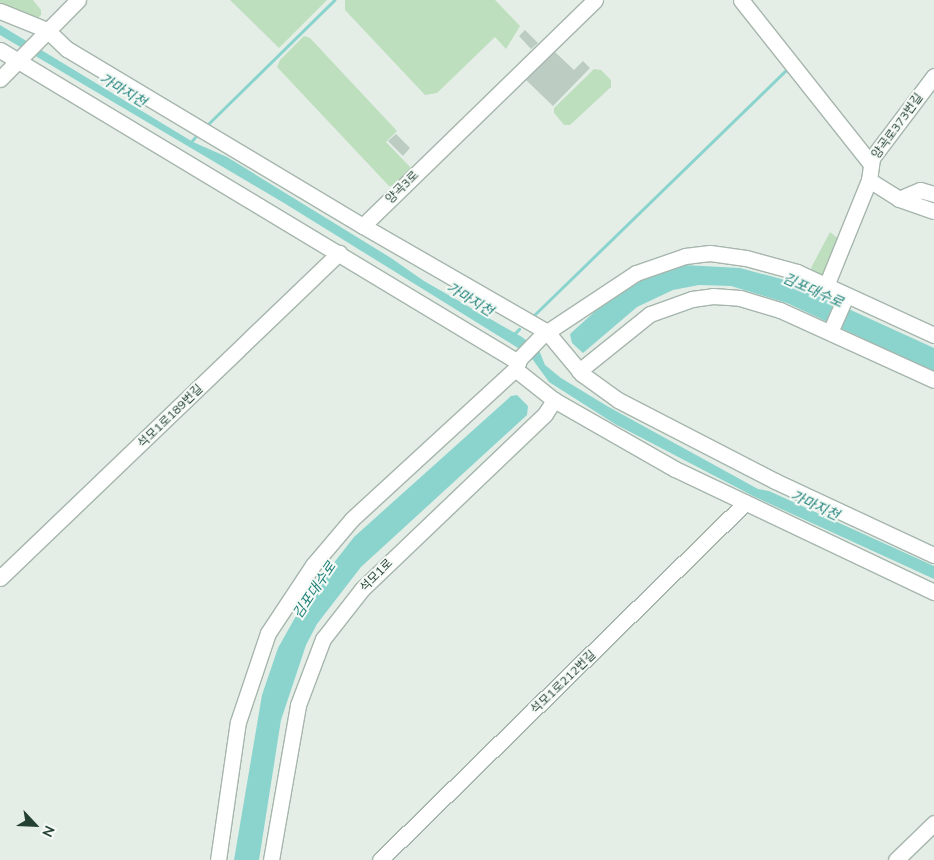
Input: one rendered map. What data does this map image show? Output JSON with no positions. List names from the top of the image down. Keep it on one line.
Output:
{"streets":{"lane":["양곡로373번길","양곡3로","석모1로189번길","석모1로","석모1로212번길"]},"water":["가마지천","김포대수로"],"north":"bottom right"}
